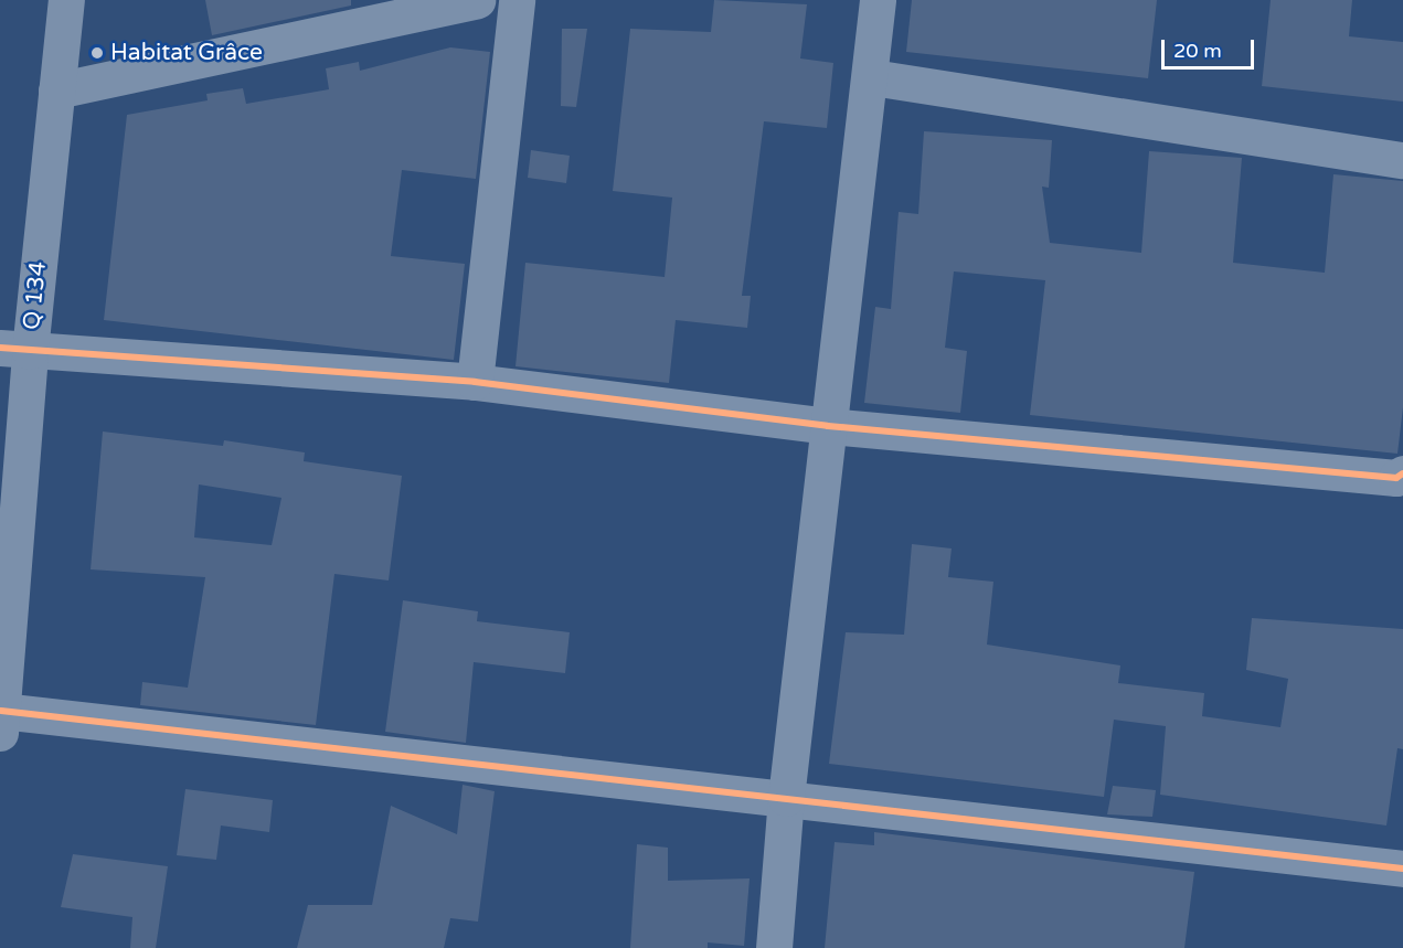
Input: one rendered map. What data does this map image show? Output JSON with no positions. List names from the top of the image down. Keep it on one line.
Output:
{"streets":{"street":["Q 134"]},"places":["Habitat Grâce"],"scale_bar":"20 m"}
